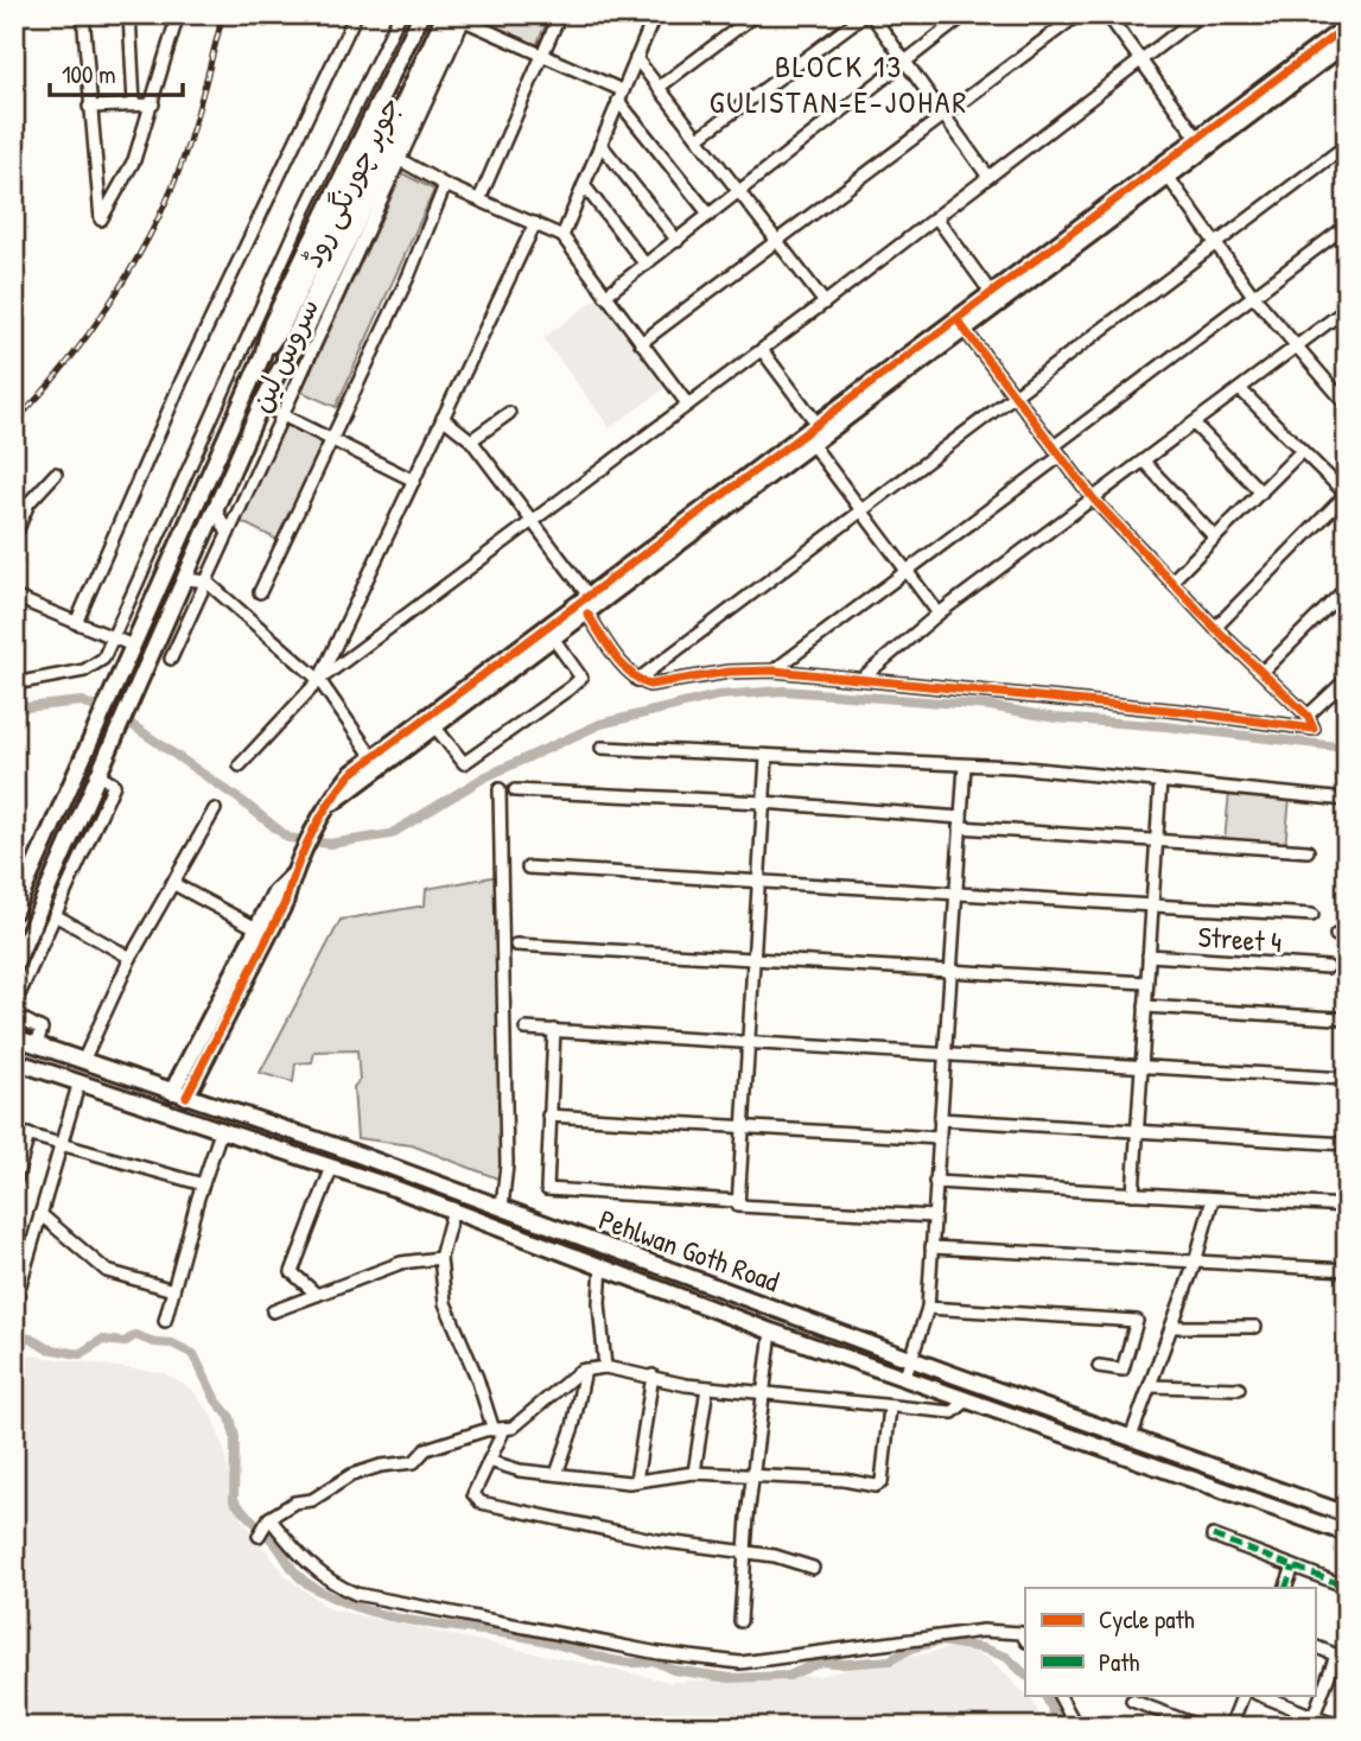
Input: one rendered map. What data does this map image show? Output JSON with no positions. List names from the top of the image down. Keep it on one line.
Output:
{"streets":{"main road":["جوہر چورنگی روڈ","Pehlwan Goth Road"],"street":["سروس لین","Street 4"]},"crossings":[["جوہر چورنگی روڈ","سروس لین"]],"districts":["BLOCK 13 GULISTAN-E-JOHAR"],"legend":["Cycle path","Path"],"scale_bar":"100 m"}
